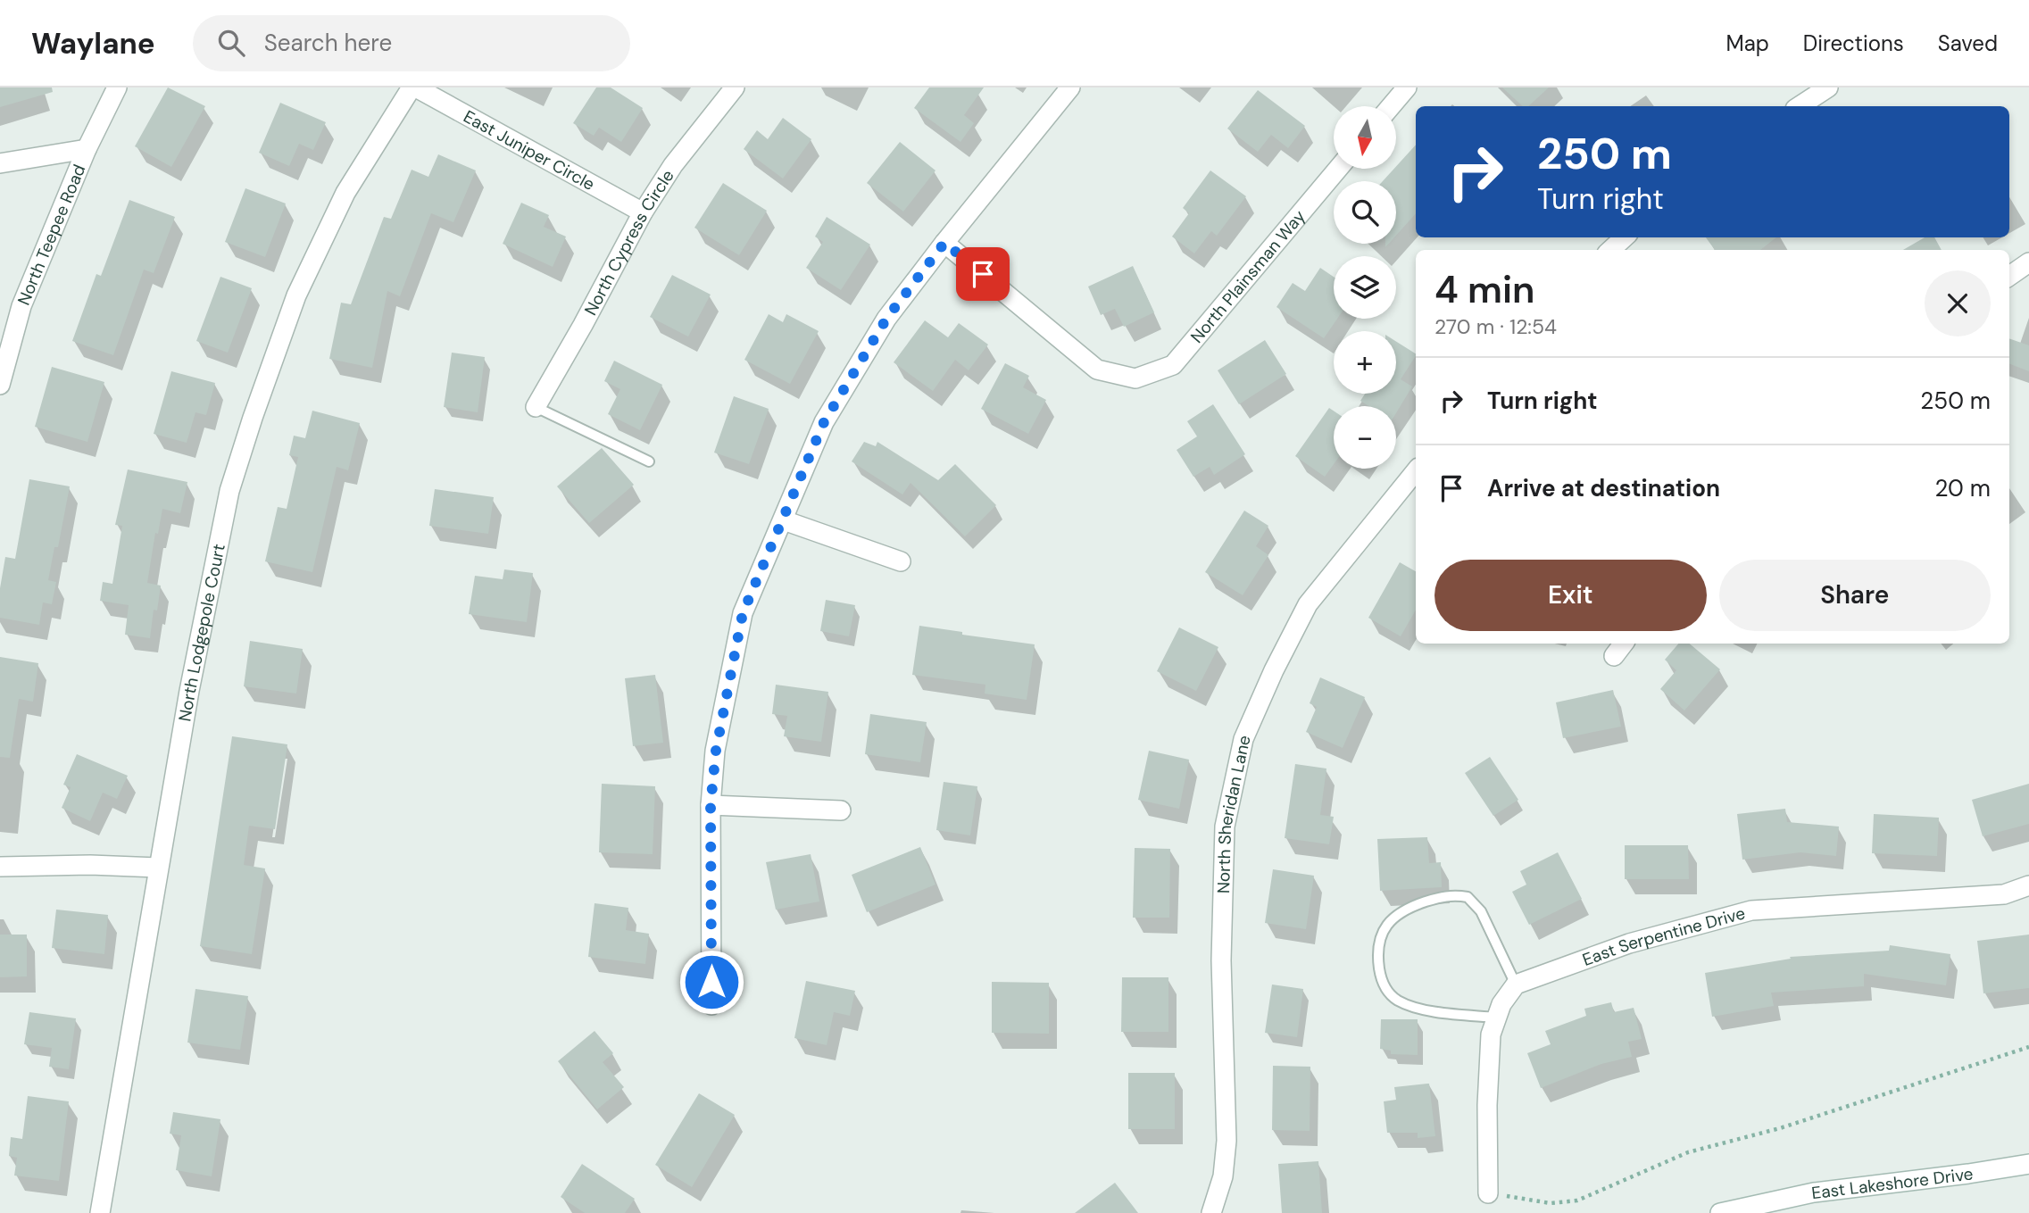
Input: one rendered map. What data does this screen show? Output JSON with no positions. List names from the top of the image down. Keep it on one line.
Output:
{"streets":{"street":["East Juniper Circle","North Teepee Road","North Cypress Circle","North Plainsman Way","North Lodgepole Court","North Sheridan Lane","East Serpentine Drive","East Lakeshore Drive"]},"crossings":[["East Juniper Circle","North Cypress Circle"]],"north":"bottom","page":{"header":"Waylane","search":"Search here","nav":["Map","Directions","Saved"],"map_buttons":["+","−"],"turn":["250 m","Turn right"],"heading":["4 min","270 m · 12:54"],"list":[{"name":"Turn right","value":"250 m"},{"name":"Arrive at destination","value":"20 m"}],"buttons":["Exit","Share"]}}
